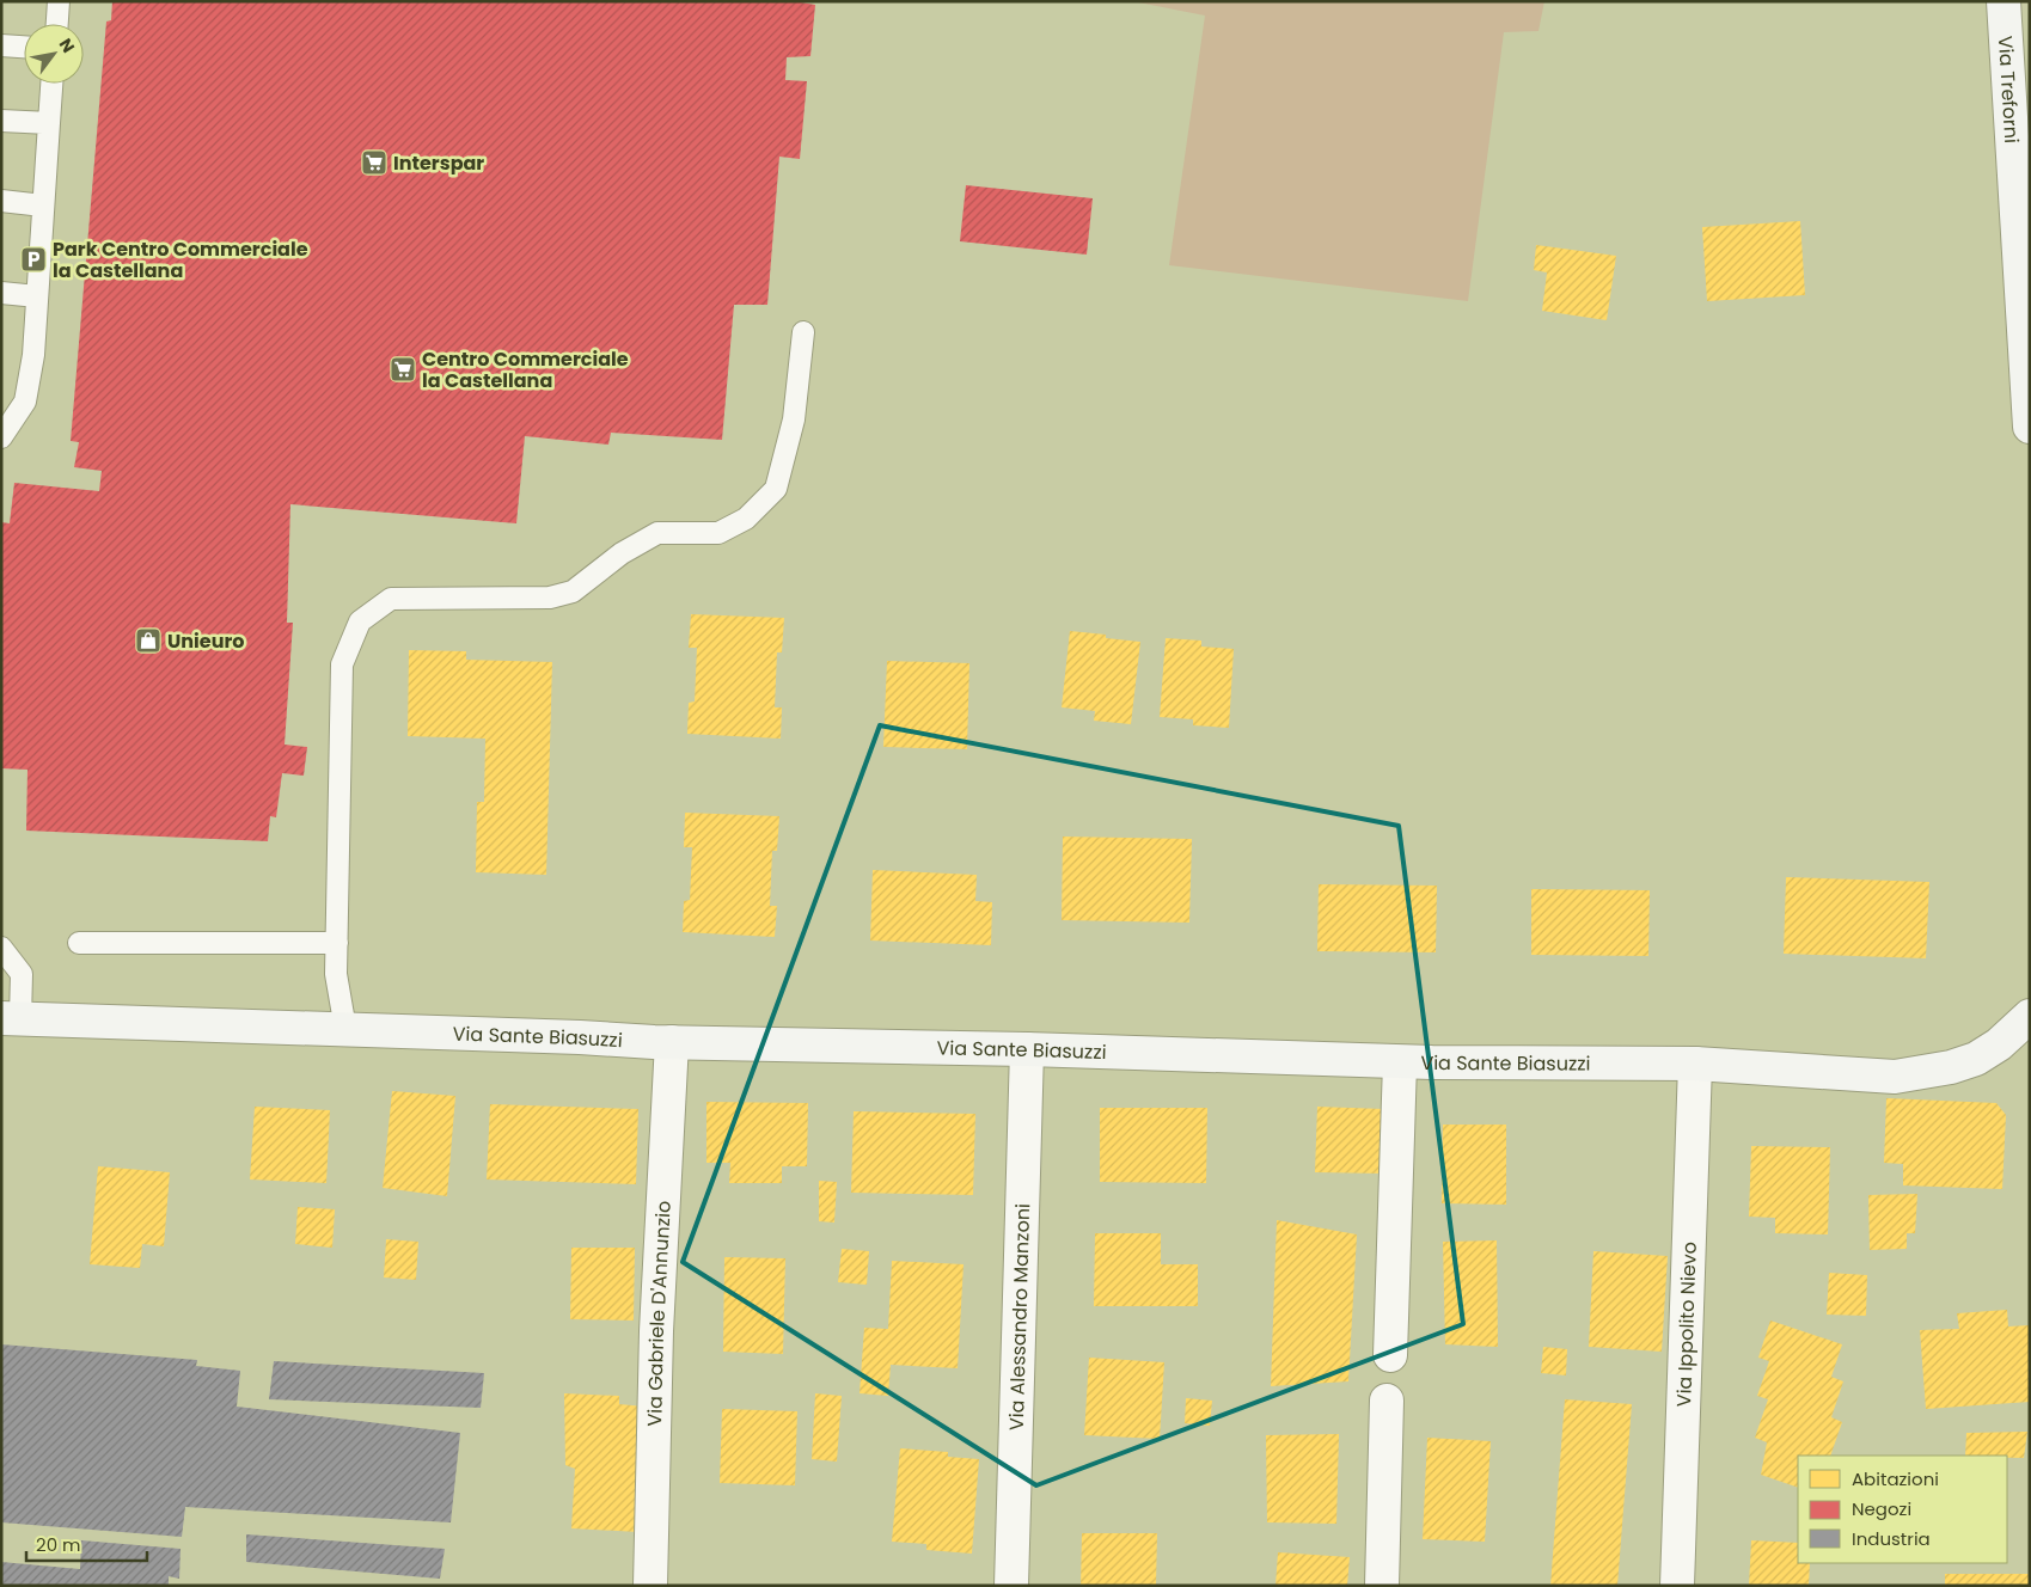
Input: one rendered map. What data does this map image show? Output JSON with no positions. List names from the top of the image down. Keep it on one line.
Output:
{"streets":{"street":["Via Treforni","Via Sante Biasuzzi","Via Gabriele D'Annunzio","Via Alessandro Manzoni","Via Ippolito Nievo"]},"crossings":[["Via Sante Biasuzzi","Via Gabriele D'Annunzio"],["Via Sante Biasuzzi","Via Alessandro Manzoni"],["Via Sante Biasuzzi","Via Ippolito Nievo"]],"places":{"supermarket":["Interspar","Centro Commerciale la Castellana"],"parking":["Park Centro Commerciale la Castellana"],"shop":["Unieuro"]},"legend":["Abitazioni","Negozi","Industria"],"scale_bar":"20 m","north":"top right"}
